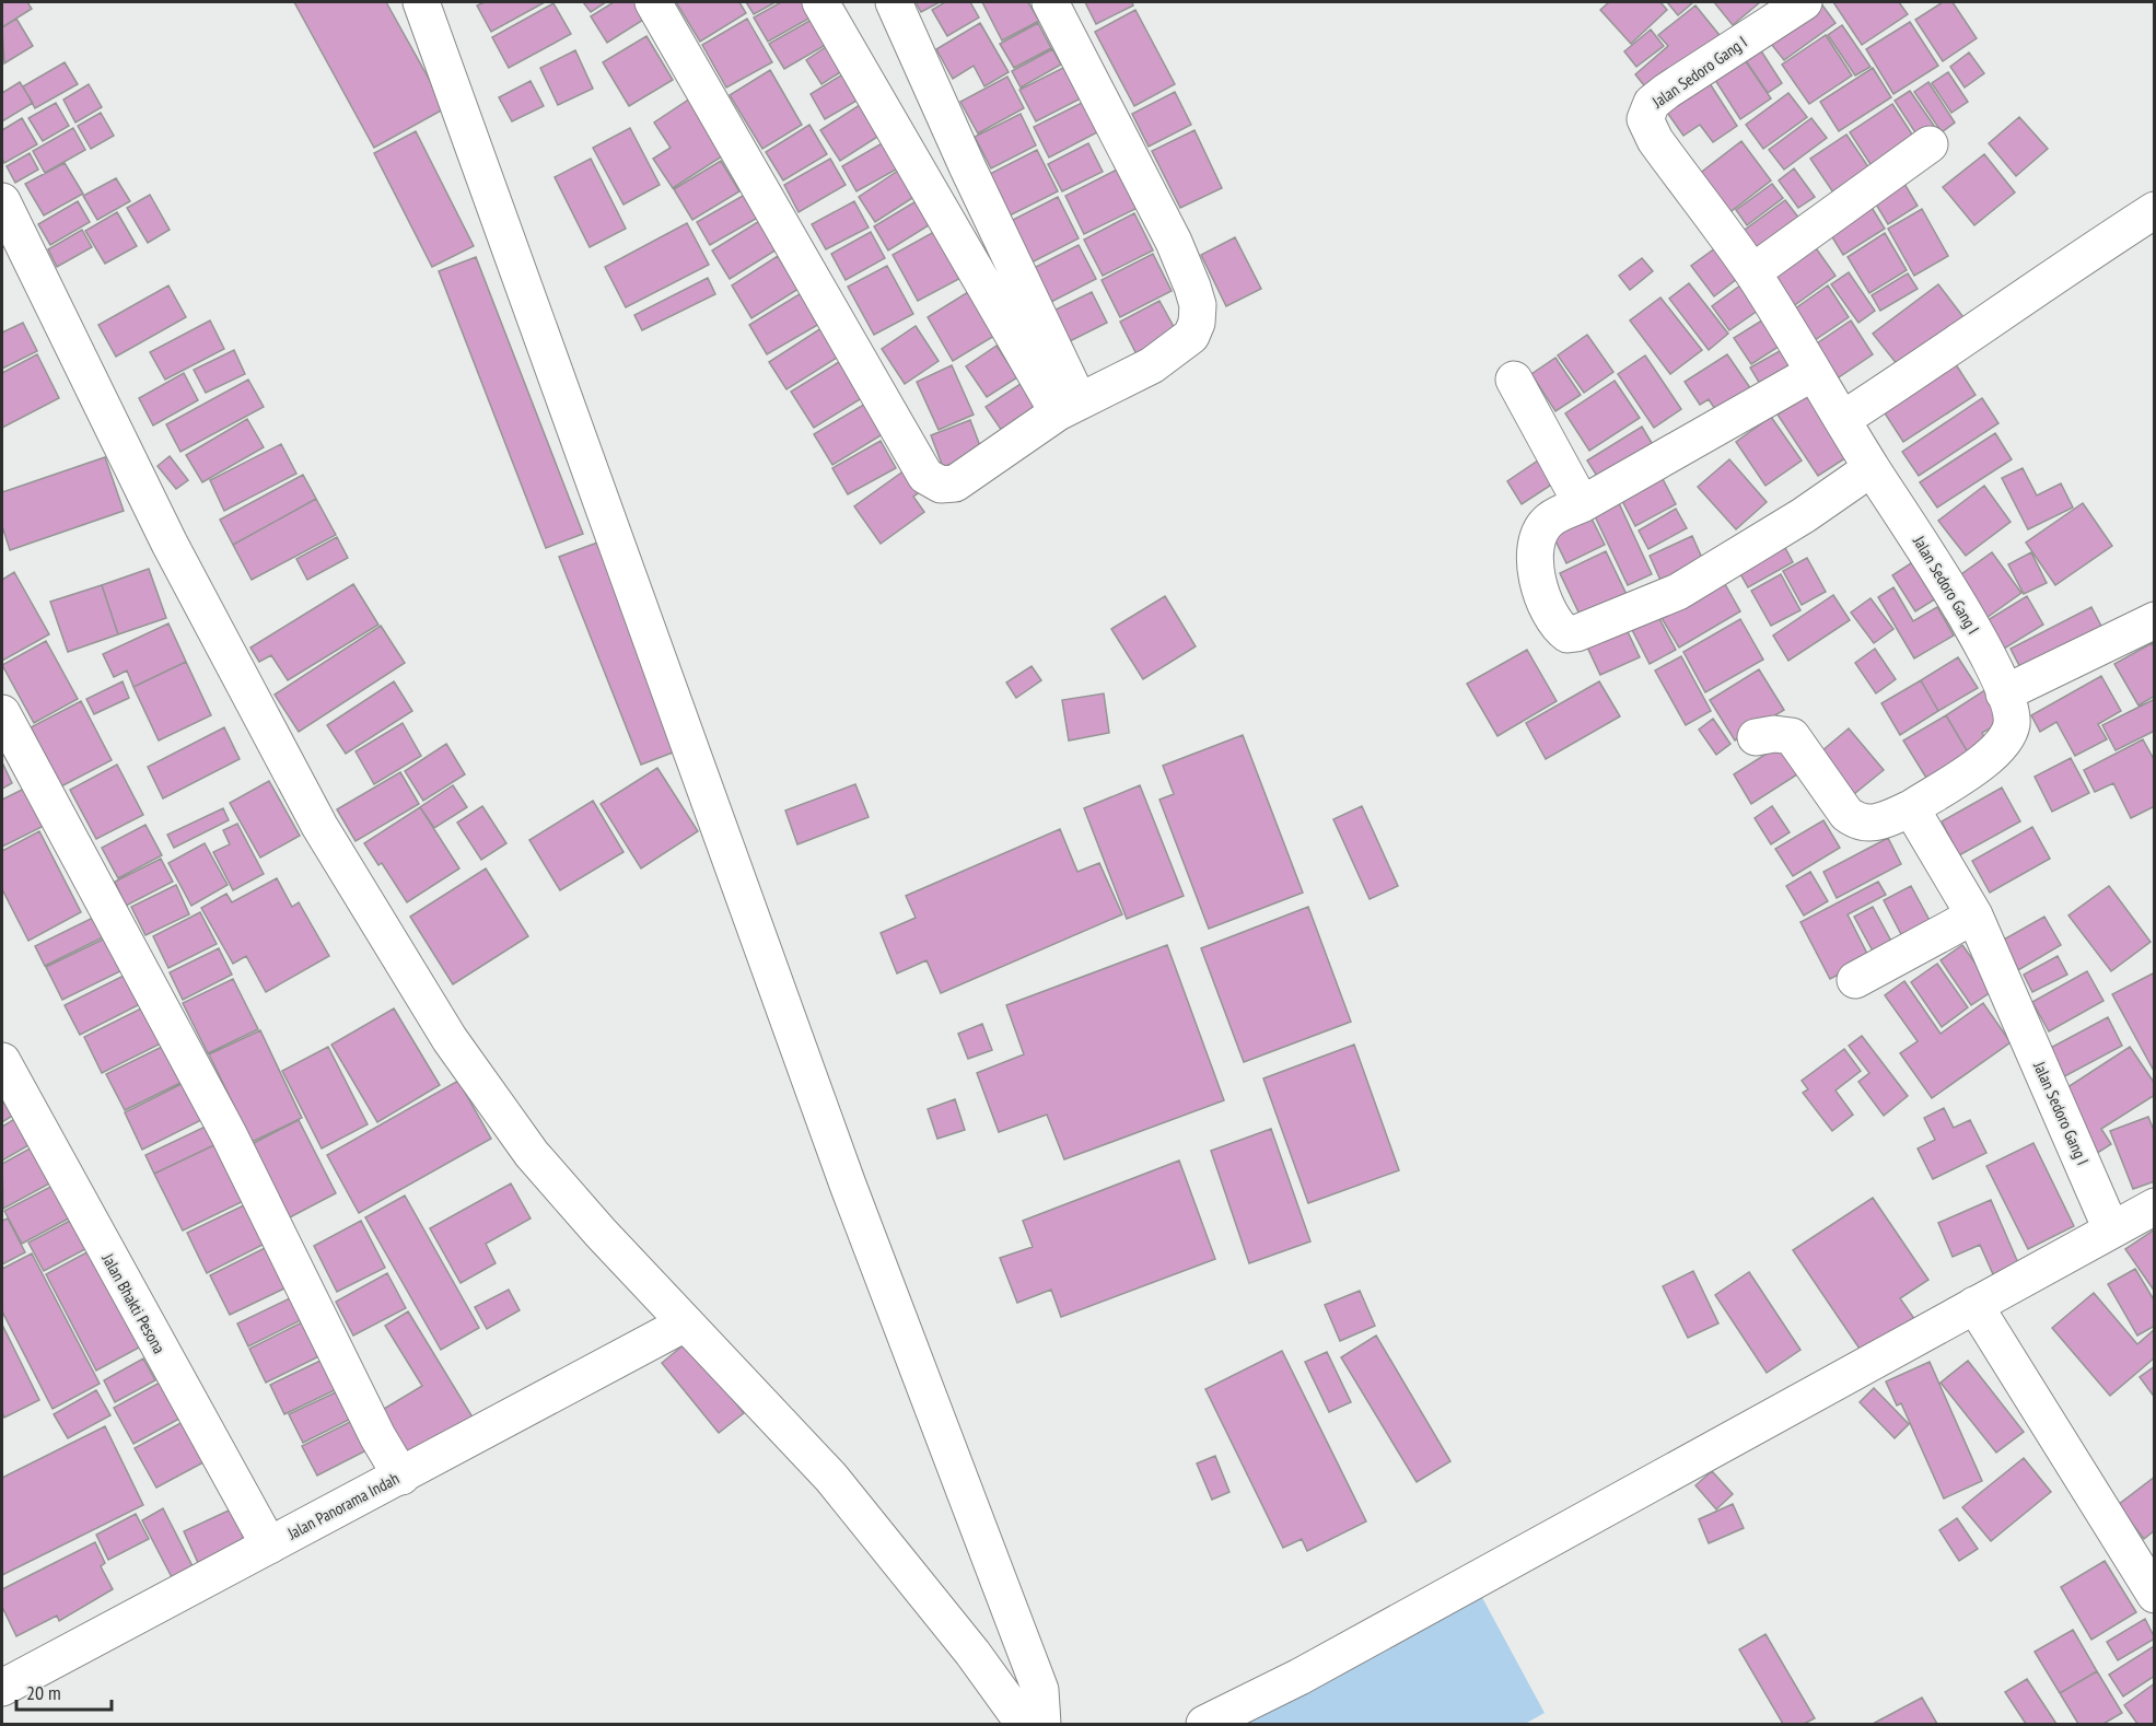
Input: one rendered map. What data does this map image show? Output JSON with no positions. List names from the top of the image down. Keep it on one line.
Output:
{"streets":{"street":["Jalan Sedoro Gang I","Jalan Bhakti Pesona","Jalan Panorama Indah"]},"crossings":[["Jalan Bhakti Pesona","Jalan Panorama Indah"]],"scale_bar":"20 m"}
